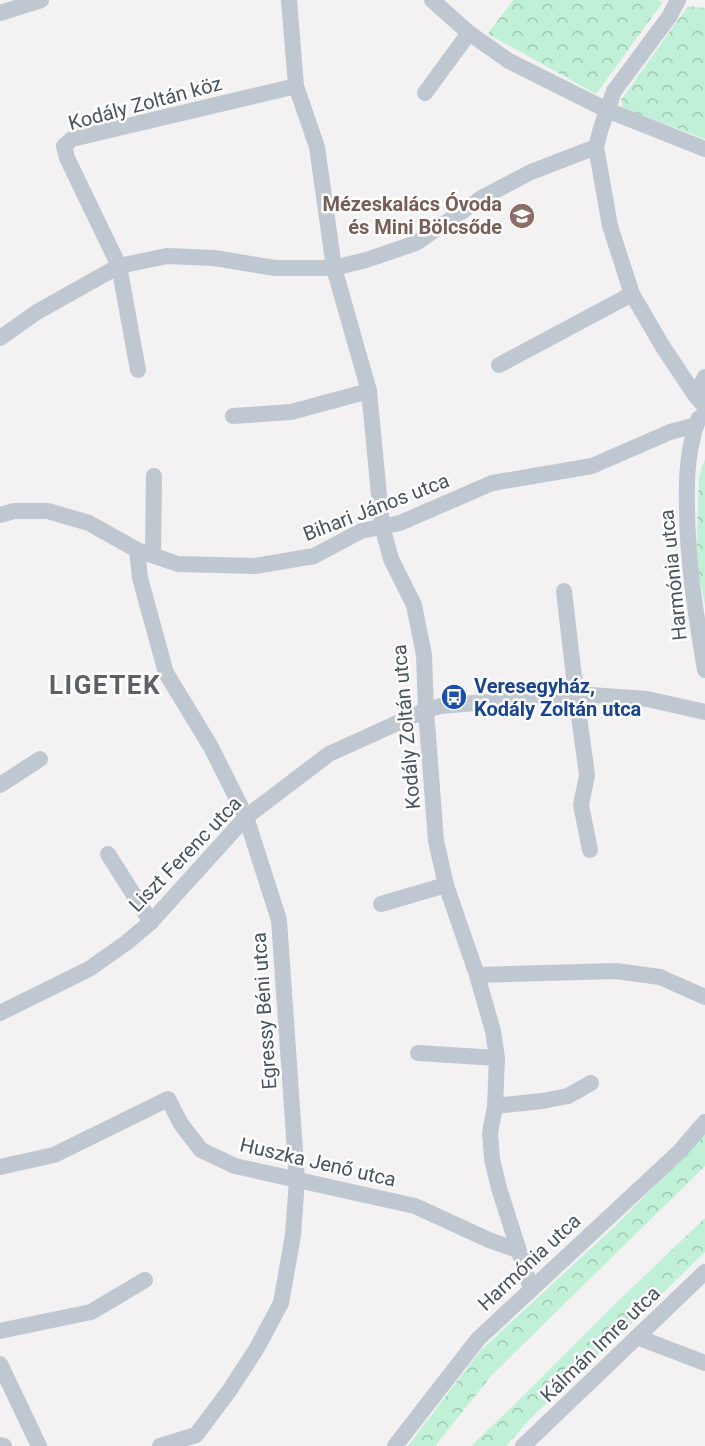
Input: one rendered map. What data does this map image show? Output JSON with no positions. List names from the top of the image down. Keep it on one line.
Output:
{"streets":{"street":["Kodály Zoltán köz","Bihari János utca","Harmónia utca","Kodály Zoltán utca","Liszt Ferenc utca","Egressy Béni utca","Huszka Jenő utca","Kálmán Imre utca"]},"crossings":[["Kodály Zoltán köz","Kodály Zoltán utca"],["Bihari János utca","Harmónia utca"],["Bihari János utca","Kodály Zoltán utca"],["Bihari János utca","Egressy Béni utca"],["Harmónia utca","Kodály Zoltán utca"],["Kodály Zoltán utca","Liszt Ferenc utca"],["Kodály Zoltán utca","Huszka Jenő utca"],["Liszt Ferenc utca","Egressy Béni utca"],["Egressy Béni utca","Huszka Jenő utca"]],"districts":["LIGETEK"],"places":{"school or university":["Mézeskalács Óvoda és Mini Bölcsőde"],"bus stop":["Veresegyház, Kodály Zoltán utca"]}}
